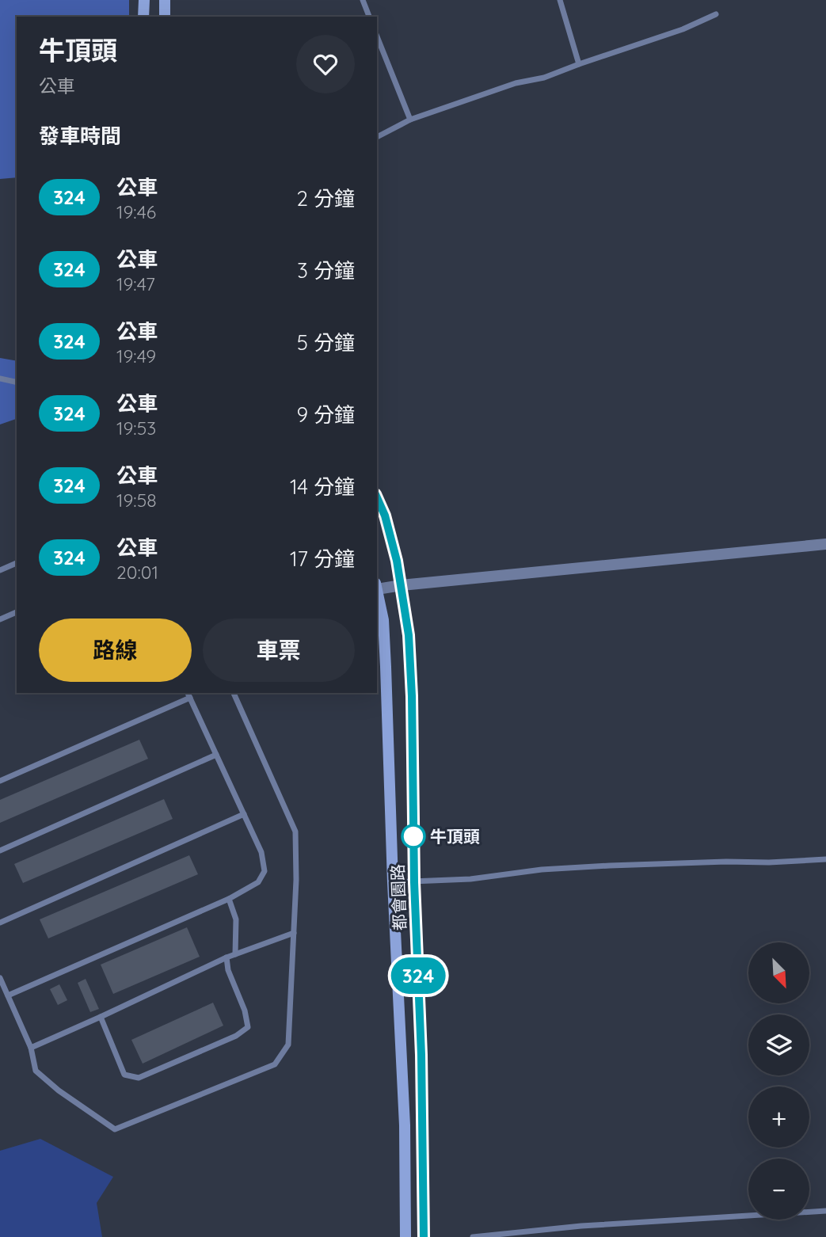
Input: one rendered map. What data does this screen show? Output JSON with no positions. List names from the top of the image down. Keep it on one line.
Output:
{"streets":{"street":["都會園路"]},"places":["牛頂頭"],"lines":["bus line 324"],"north":"bottom right","page":{"on_map":"324","heading":[["牛頂頭","公車"],"發車時間"],"list":[{"mark":"324","name":"公車","note":"19:46","value":"2 分鐘"},{"mark":"324","name":"公車","note":"19:47","value":"3 分鐘"},{"mark":"324","name":"公車","note":"19:49","value":"5 分鐘"},{"mark":"324","name":"公車","note":"19:53","value":"9 分鐘"},{"mark":"324","name":"公車","note":"19:58","value":"14 分鐘"},{"mark":"324","name":"公車","note":"20:01","value":"17 分鐘"}],"buttons":["路線","車票"],"map_buttons":["+","−"]}}
